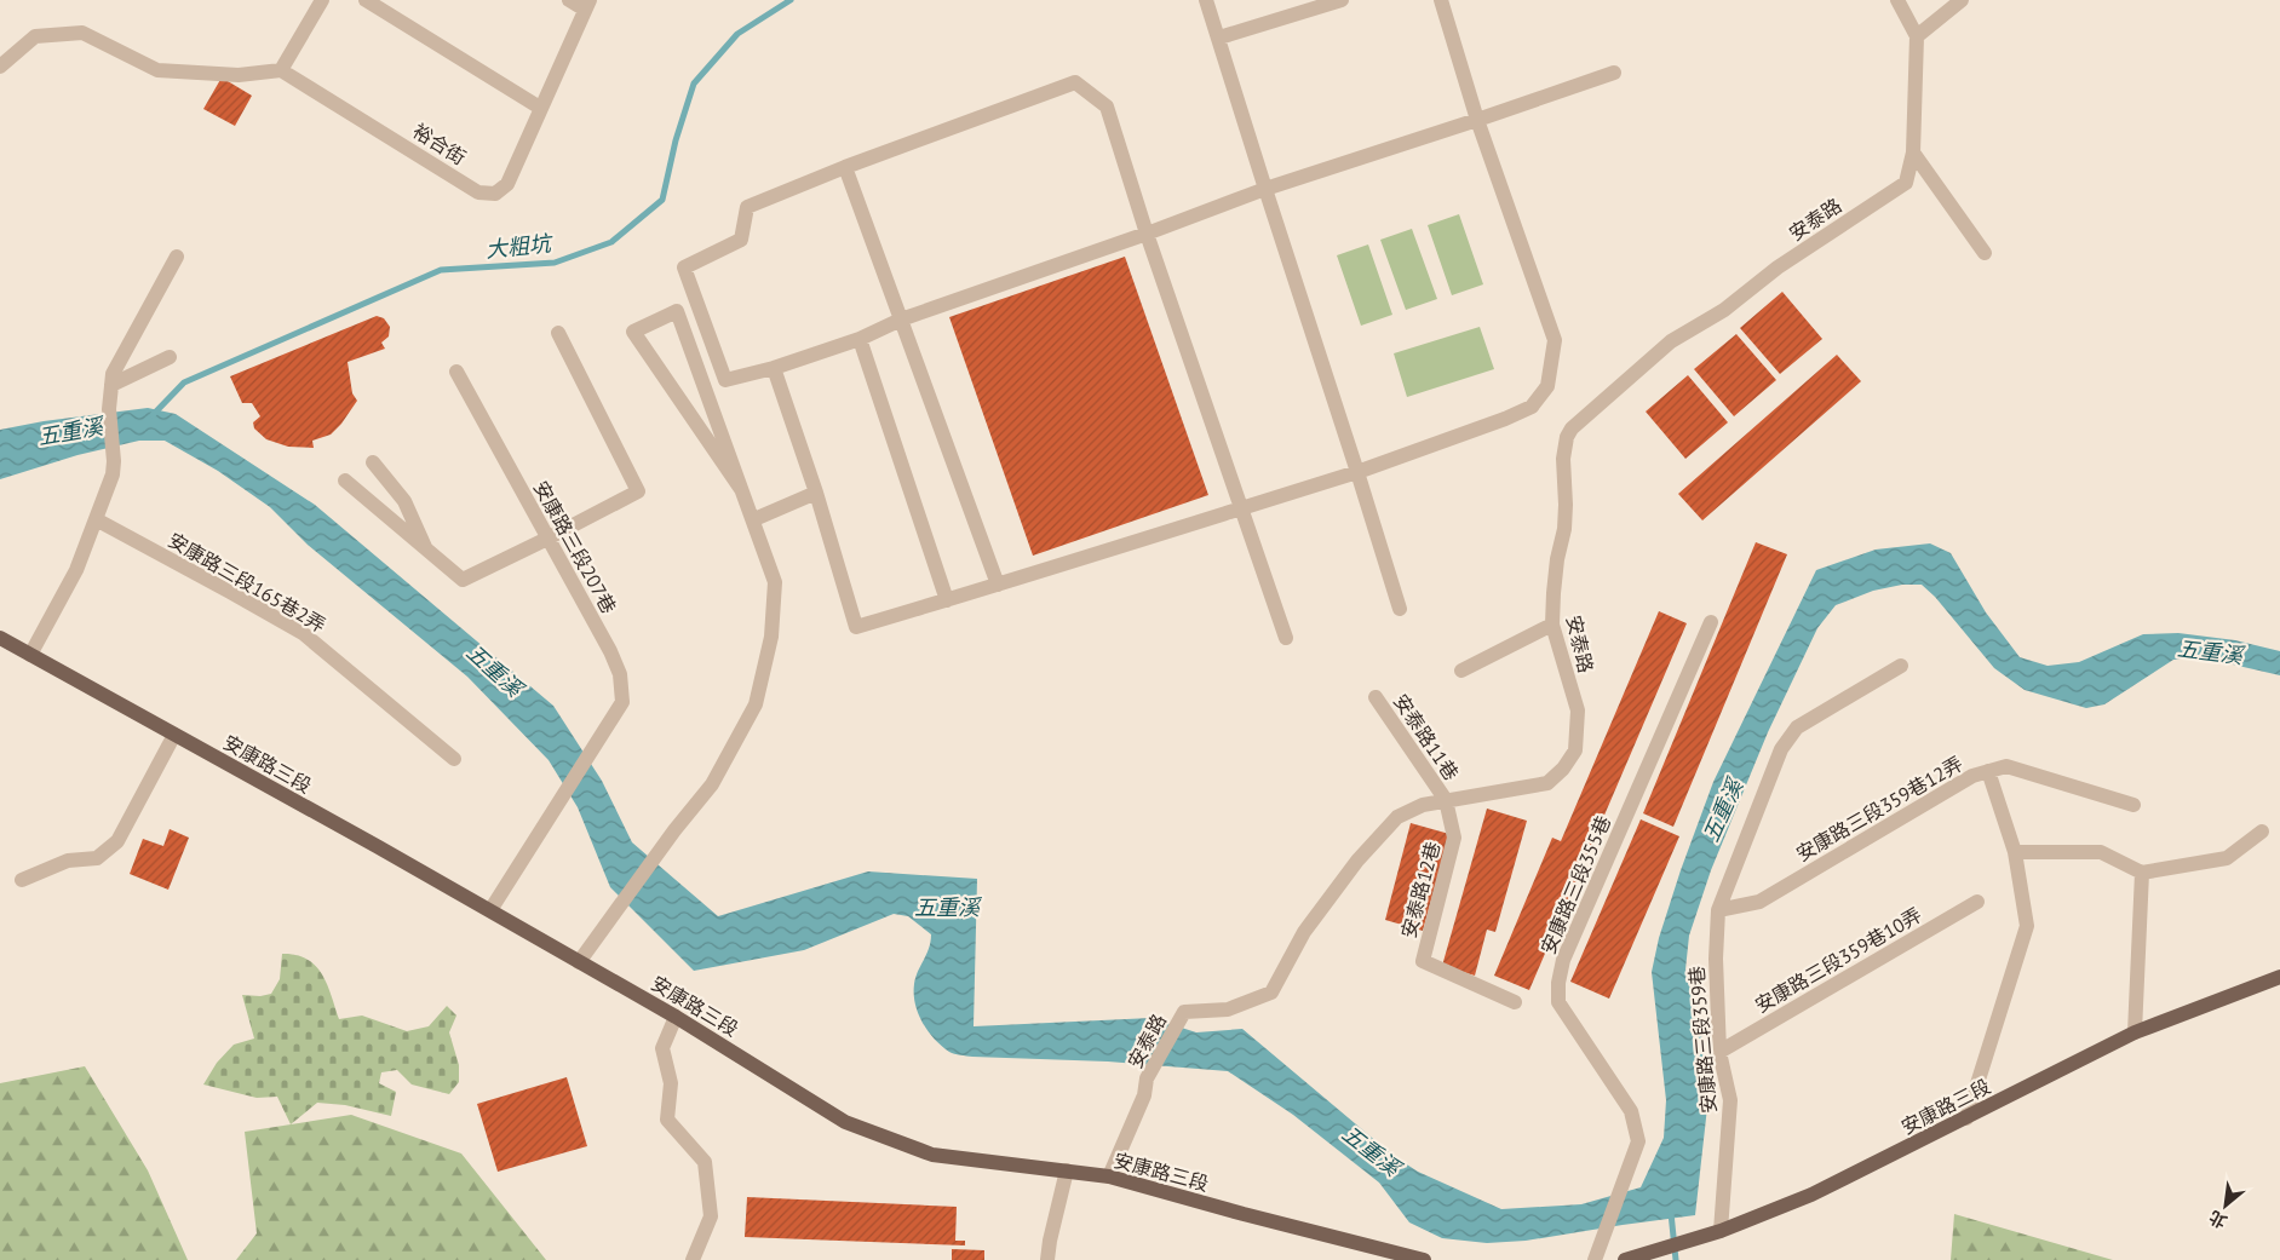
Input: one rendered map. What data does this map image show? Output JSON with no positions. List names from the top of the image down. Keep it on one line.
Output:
{"streets":{"main road":["安康路三段"],"street":["裕合街","安泰路","安康路三段207巷","安康路三段165巷2弄","安泰路11巷","安康路三段359巷12弄","安康路三段355巷","安泰路12巷","安康路三段359巷10弄","安康路三段359巷"]},"crossings":[["安泰路","安泰路11巷"],["安泰路","安康路三段"],["安泰路","安泰路12巷"],["安康路三段207巷","安康路三段"],["安泰路11巷","安泰路12巷"],["安康路三段","安康路三段359巷"],["安康路三段359巷12弄","安康路三段359巷"],["安康路三段359巷10弄","安康路三段359巷"]],"water":["大粗坑","五重溪"],"north":"bottom left"}
